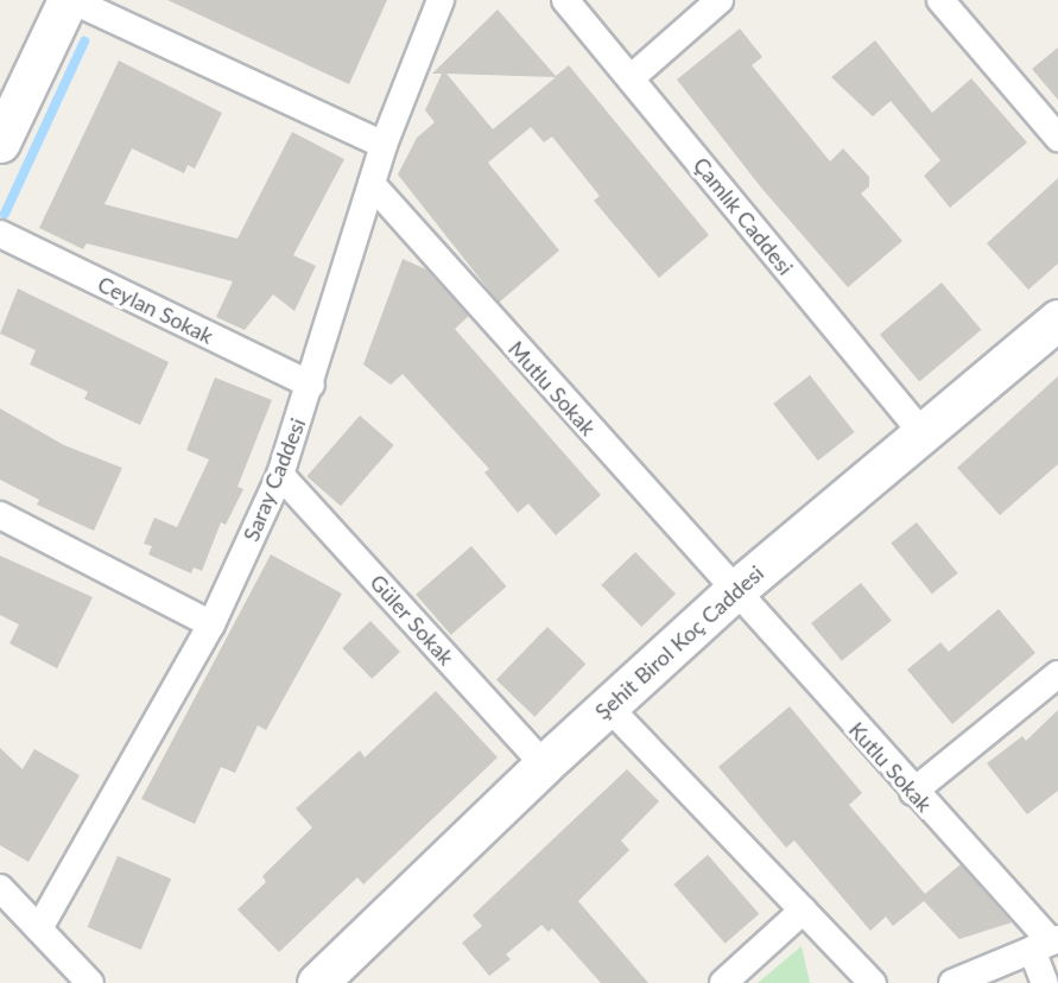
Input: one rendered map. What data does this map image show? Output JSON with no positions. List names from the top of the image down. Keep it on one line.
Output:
{"streets":{"main road":["Şehit Birol Koç Caddesi"],"street":["Çamlık Caddesi","Ceylan Sokak","Mutlu Sokak","Saray Caddesi","Güler Sokak","Kutlu Sokak"]},"crossings":[["Çamlık Caddesi","Şehit Birol Koç Caddesi"],["Ceylan Sokak","Saray Caddesi"],["Mutlu Sokak","Saray Caddesi"],["Mutlu Sokak","Şehit Birol Koç Caddesi"],["Mutlu Sokak","Kutlu Sokak"],["Saray Caddesi","Güler Sokak"],["Güler Sokak","Şehit Birol Koç Caddesi"],["Şehit Birol Koç Caddesi","Kutlu Sokak"]]}
